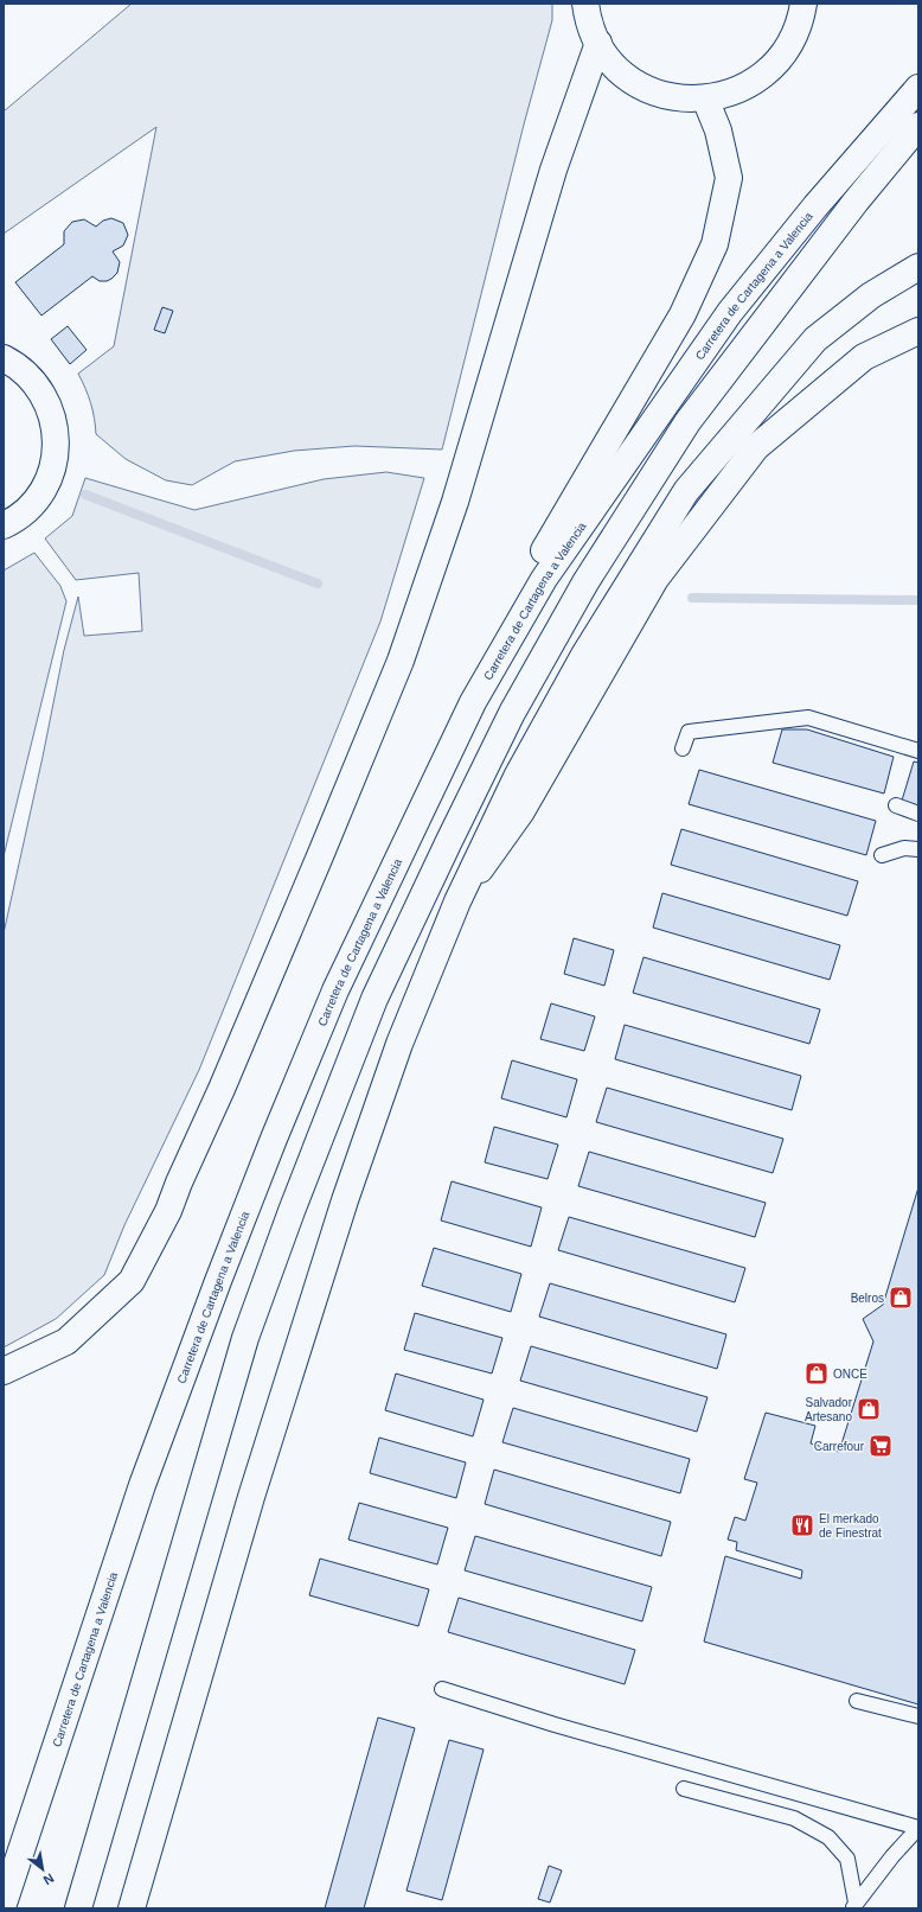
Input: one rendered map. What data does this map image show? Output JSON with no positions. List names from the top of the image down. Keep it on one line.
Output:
{"streets":{"main road":["Carretera de Cartagena a Valencia"]},"places":{"shop":["Belros","ONCE","Salvador Artesano"],"supermarket":["Carrefour"],"restaurant":["El merkado de Finestrat"]},"north":"bottom right"}
